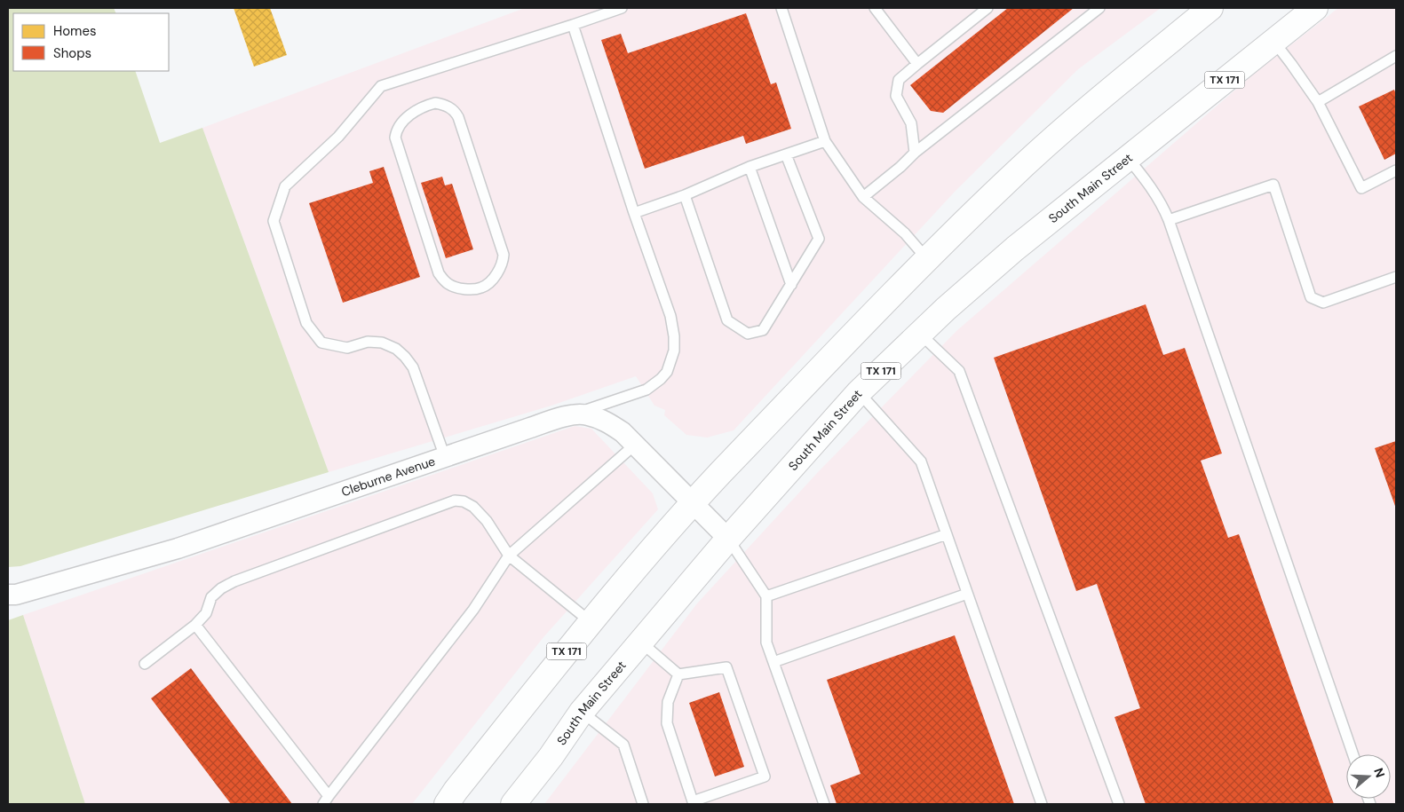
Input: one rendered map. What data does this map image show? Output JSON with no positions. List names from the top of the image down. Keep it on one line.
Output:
{"streets":{"main road":["TX 171","South Main Street"],"street":["Cleburne Avenue"]},"crossings":[["TX 171","Cleburne Avenue"],["South Main Street","Cleburne Avenue"]],"legend":["Homes","Shops"],"north":"right"}
